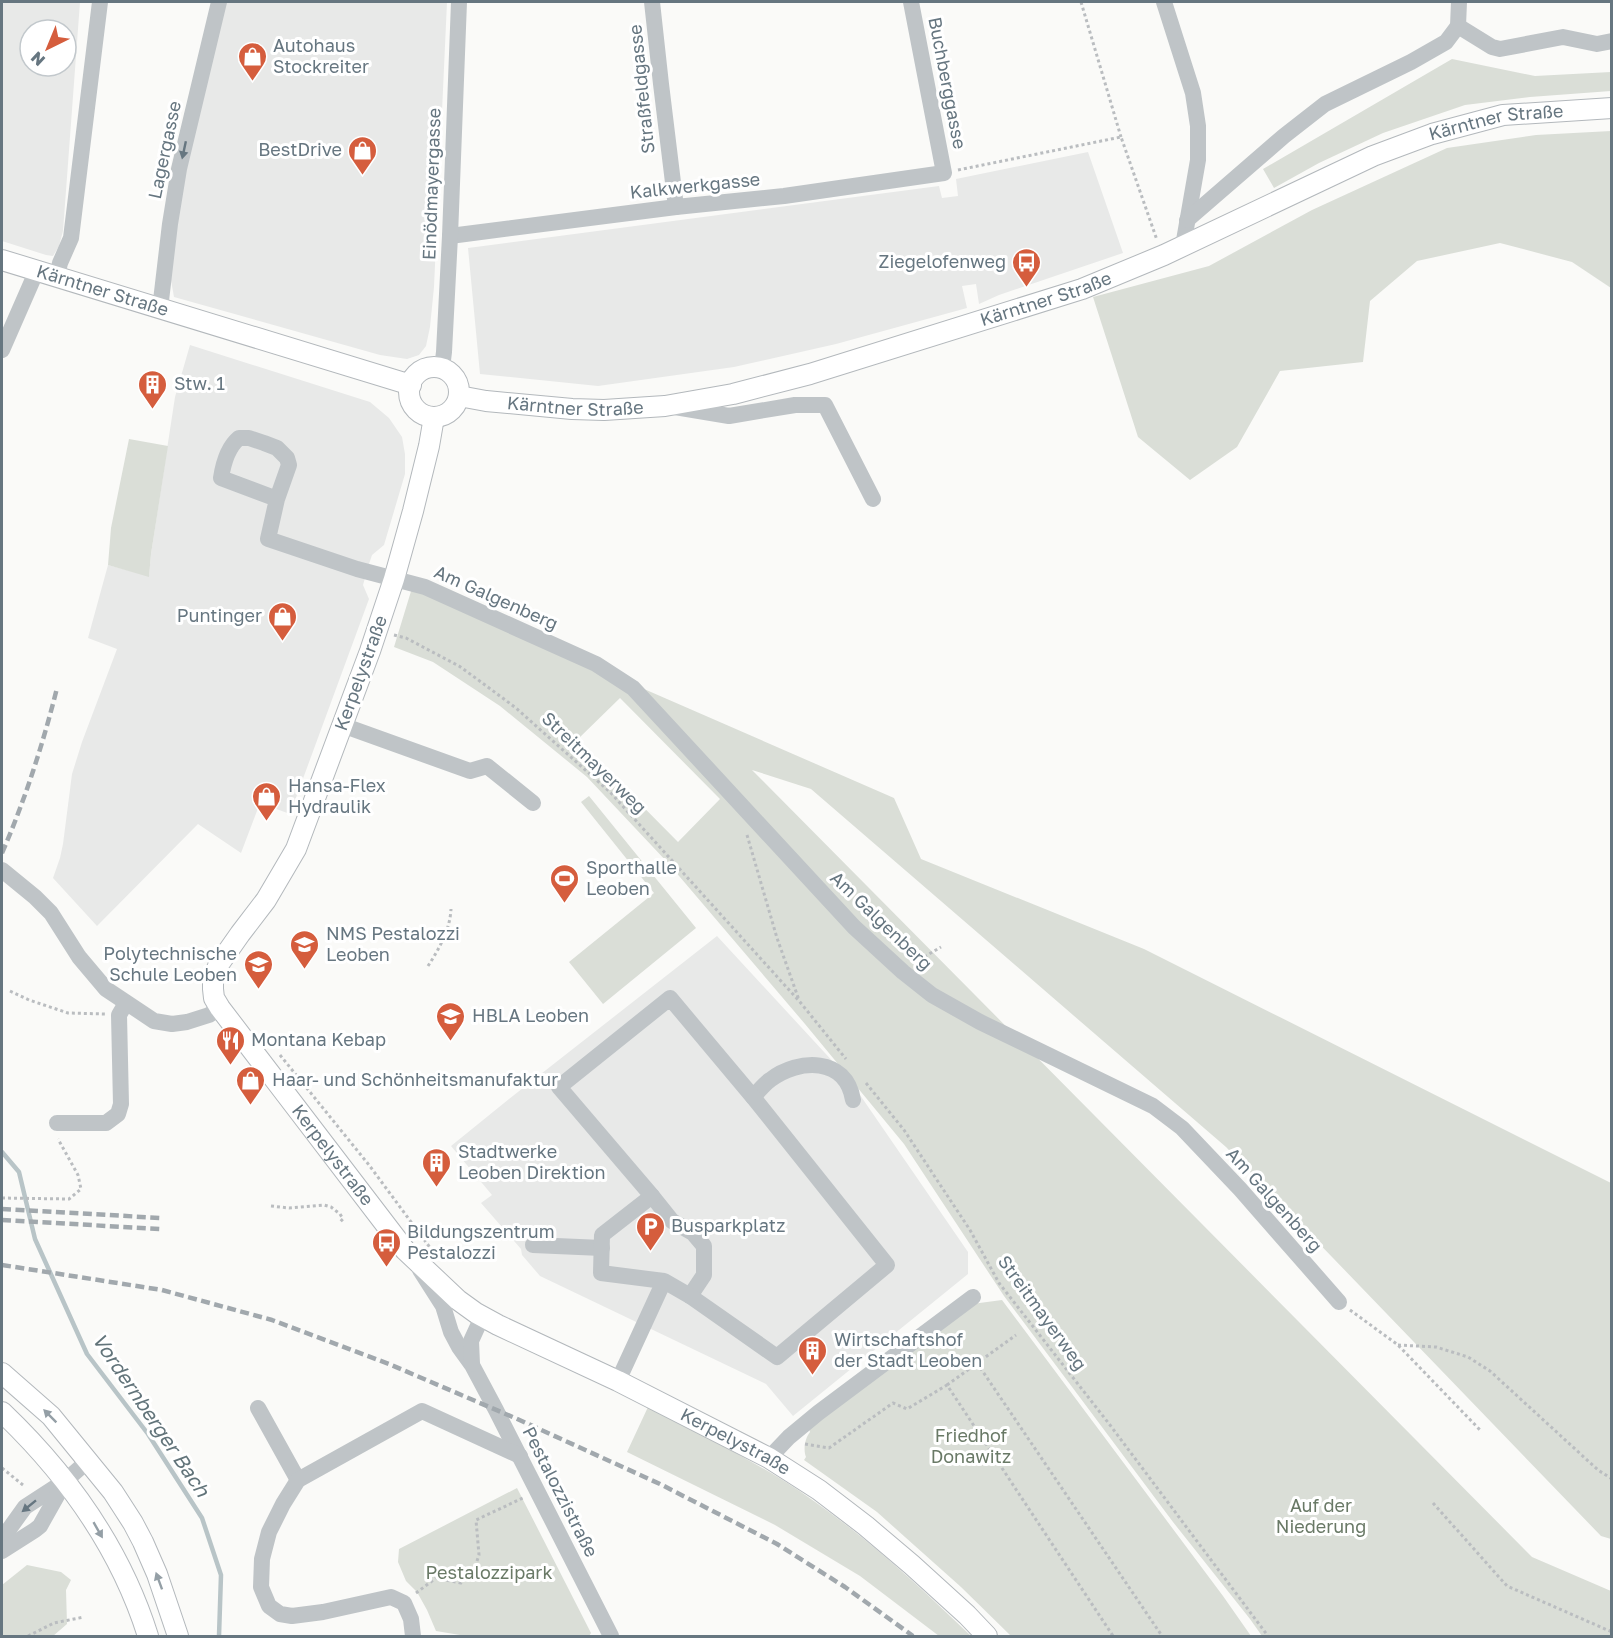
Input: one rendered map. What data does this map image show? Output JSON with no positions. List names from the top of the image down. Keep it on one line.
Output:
{"streets":{"main road":["Kärntner Straße","Kerpelystraße"],"street":["Buchberggasse","Straßfeldgasse","Lagergasse","Einödmayergasse","Kalkwerkgasse","Am Galgenberg","Pestalozzistraße"],"path":["Streitmayerweg"]},"crossings":[["Buchberggasse","Kalkwerkgasse"],["Straßfeldgasse","Kalkwerkgasse"],["Kärntner Straße","Lagergasse"],["Kärntner Straße","Einödmayergasse"],["Kärntner Straße","Kerpelystraße"],["Einödmayergasse","Kalkwerkgasse"],["Einödmayergasse","Kerpelystraße"],["Am Galgenberg","Kerpelystraße"],["Am Galgenberg","Streitmayerweg"],["Kerpelystraße","Streitmayerweg"],["Kerpelystraße","Pestalozzistraße"]],"water":["Vordernberger Bach"],"parks":["Friedhof Donawitz","Auf der Niederung","Pestalozzipark"],"places":{"shop":["Autohaus Stockreiter","BestDrive","Puntinger","Hansa-Flex Hydraulik","Haar- und Schönheitsmanufaktur"],"bus stop":["Ziegelofenweg","Bildungszentrum Pestalozzi"],"building":["Stw. 1","Stadtwerke Leoben Direktion","Wirtschaftshof der Stadt Leoben"],"sports":["Sporthalle Leoben"],"school or university":["NMS Pestalozzi Leoben","Polytechnische Schule Leoben","HBLA Leoben"],"restaurant":["Montana Kebap"],"parking":["Busparkplatz"]},"north":"bottom left"}
